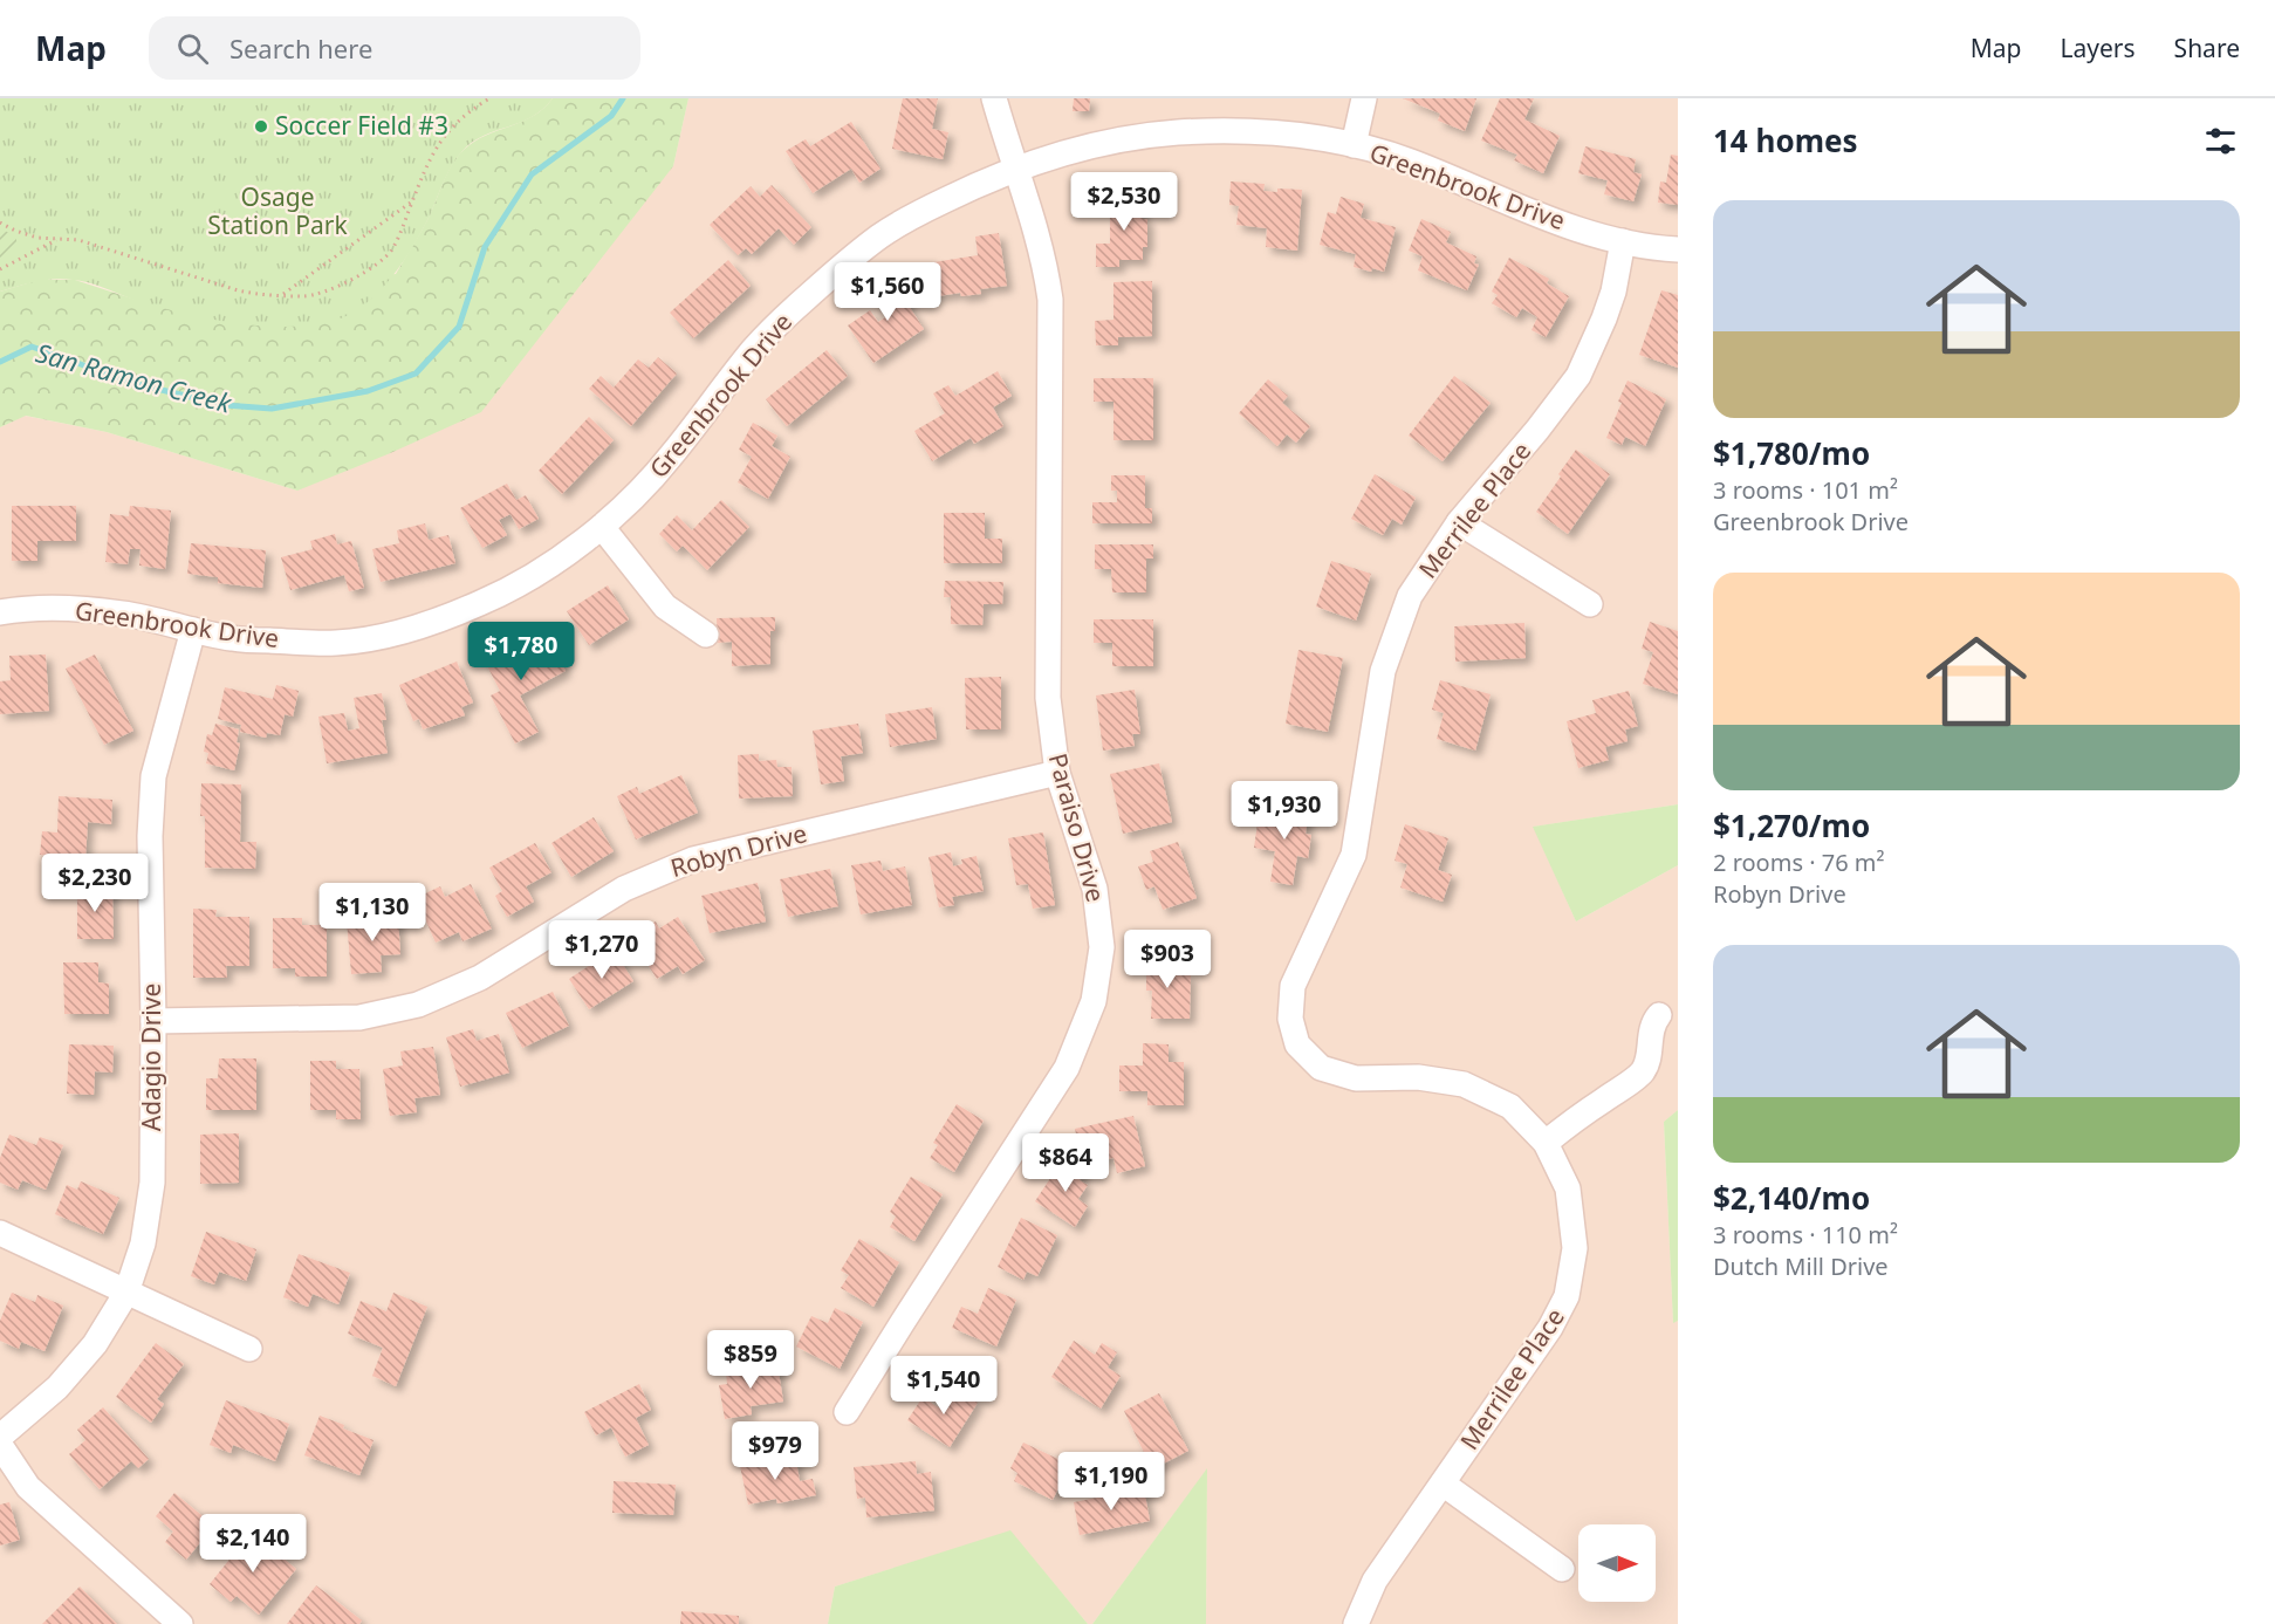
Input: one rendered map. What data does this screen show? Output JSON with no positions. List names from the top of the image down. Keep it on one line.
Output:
{"streets":{"street":["Greenbrook Drive","Merrilee Place","Paraiso Drive","Robyn Drive","Adagio Drive"]},"crossings":[["Greenbrook Drive","Merrilee Place"],["Greenbrook Drive","Paraiso Drive"],["Greenbrook Drive","Adagio Drive"],["Paraiso Drive","Robyn Drive"],["Robyn Drive","Adagio Drive"]],"water":["San Ramon Creek"],"parks":["Osage Station Park"],"places":["Soccer Field #3"],"north":"right","page":{"header":"Map","search":"Search here","nav":["Map","Layers","Share"],"heading":"14 homes","price":["$2,530","$1,560","$1,780","$1,930","$2,230","$1,130","$1,270","$903","$864","$859","$1,540","$979","$1,190","$2,140"],"list":[{"name":"$1,780/mo","note":"3 rooms · 101 m² · Greenbrook Drive"},{"name":"$1,270/mo","note":"2 rooms · 76 m² · Robyn Drive"},{"name":"$2,140/mo","note":"3 rooms · 110 m² · Dutch Mill Drive"}]}}
